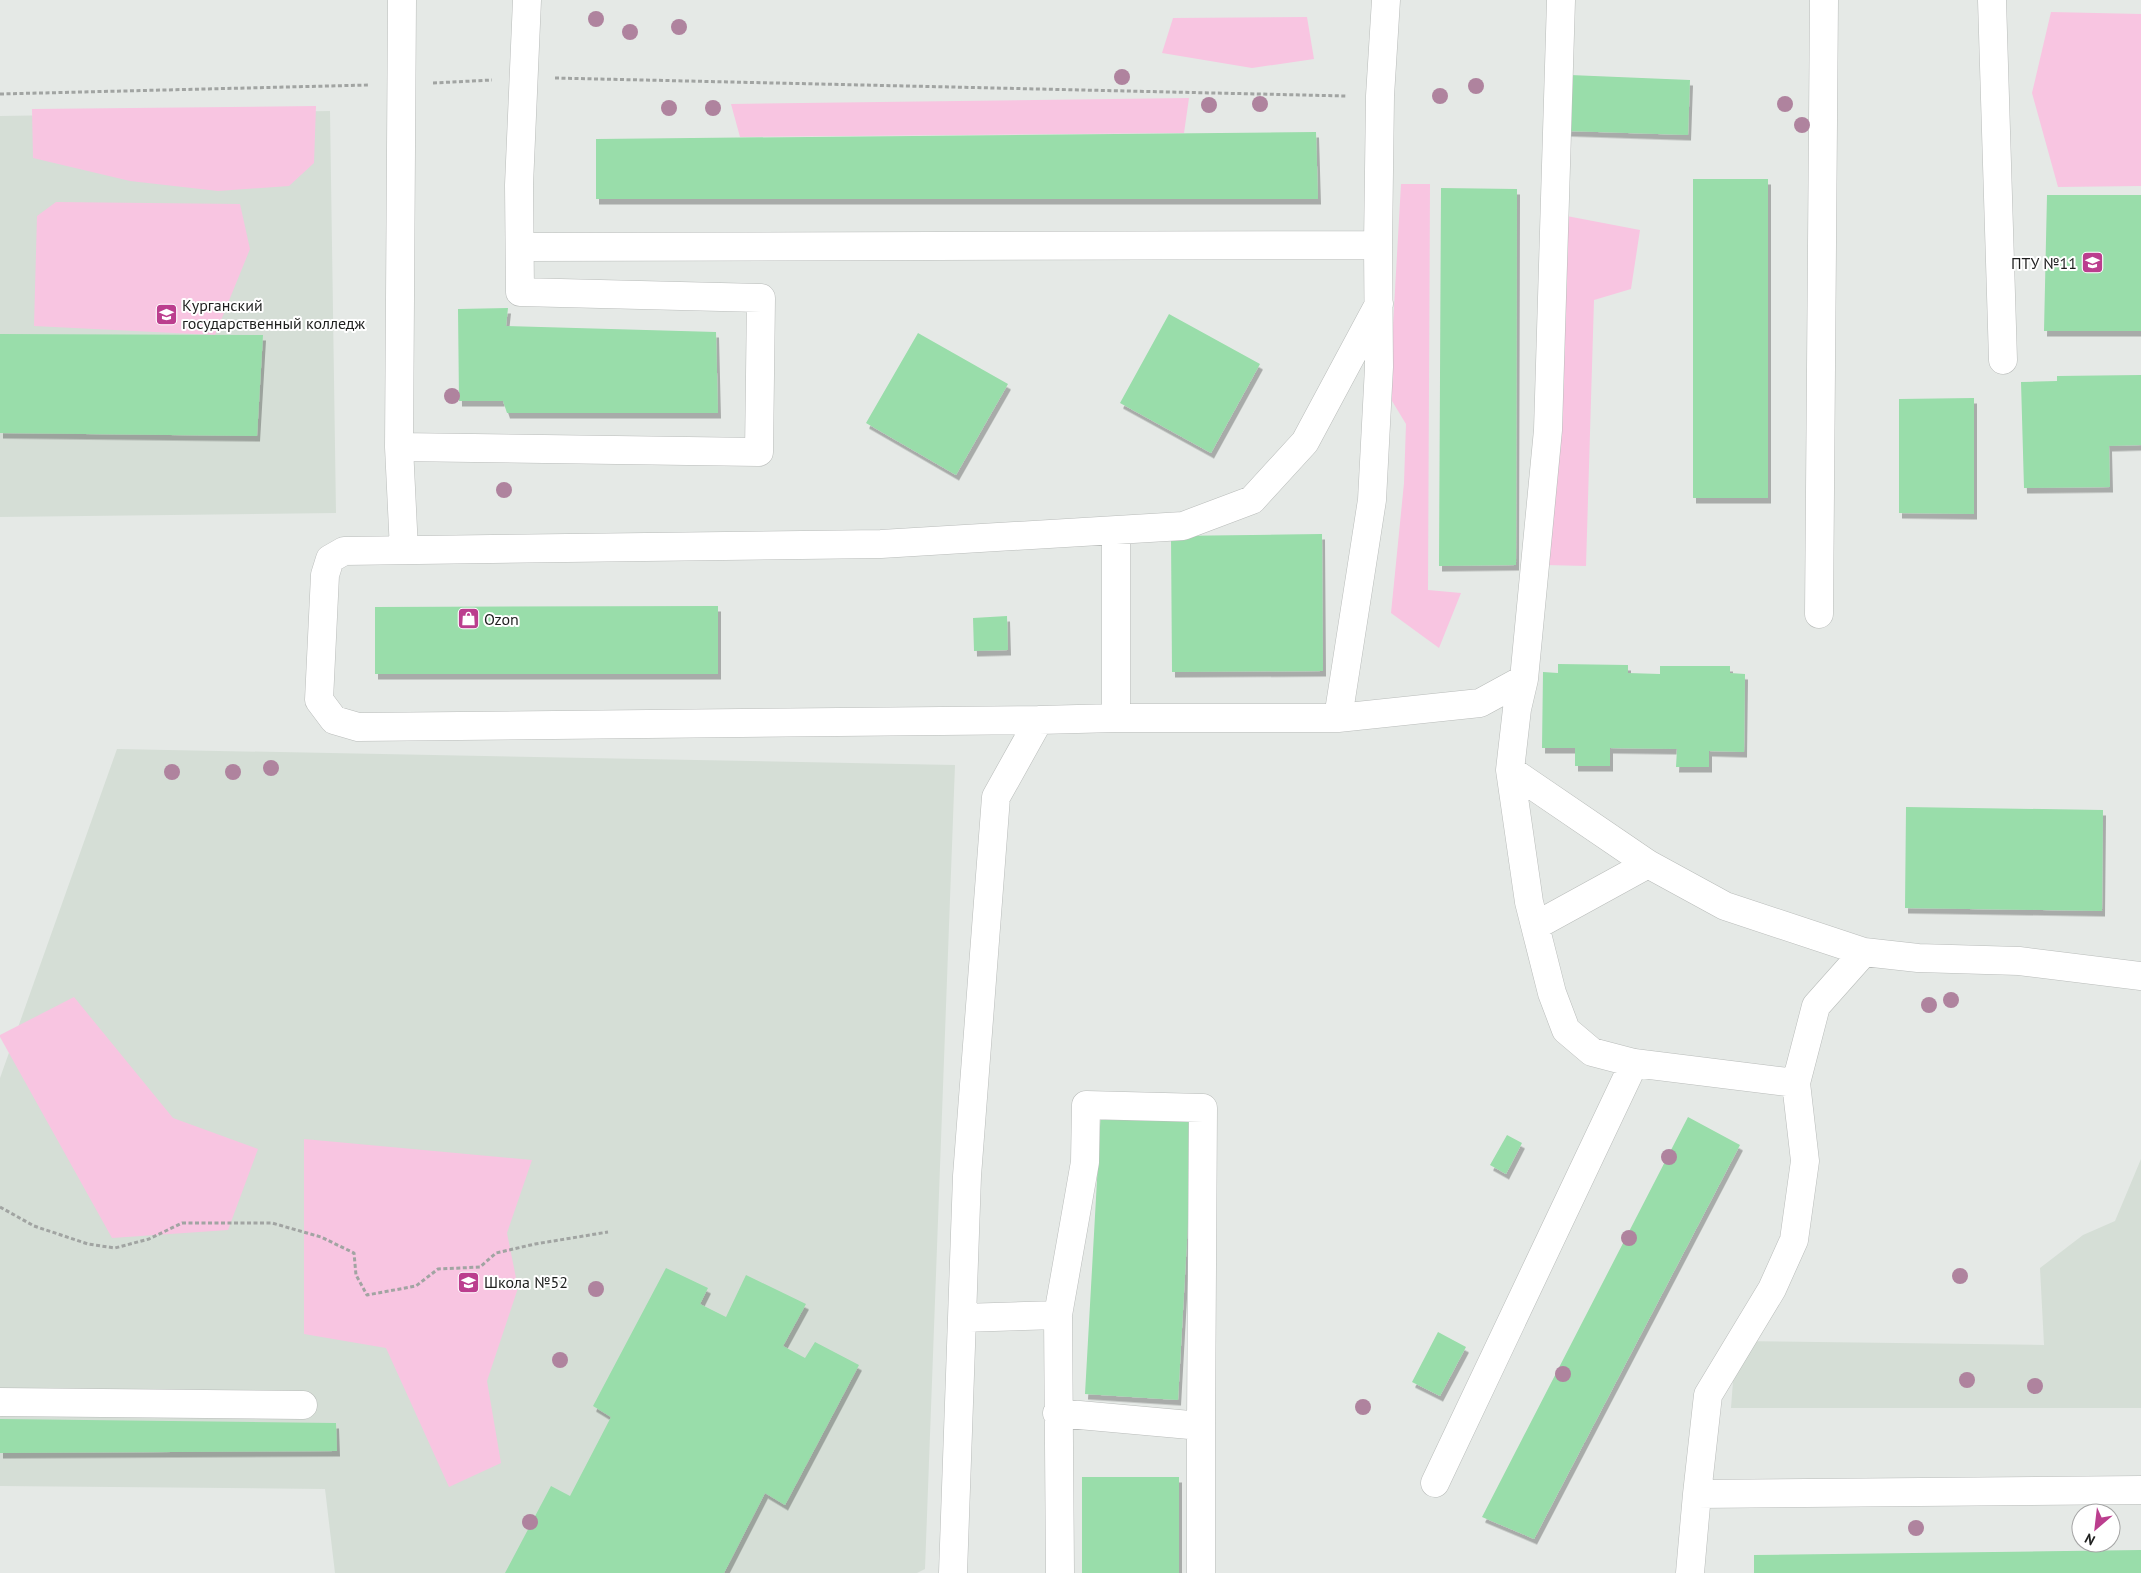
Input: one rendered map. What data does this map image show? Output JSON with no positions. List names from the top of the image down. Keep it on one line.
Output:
{"places":{"school or university":["ПТУ №11","Курганский государственный колледж","Школа №52"],"shop":["Ozon"]},"north":"bottom left"}
